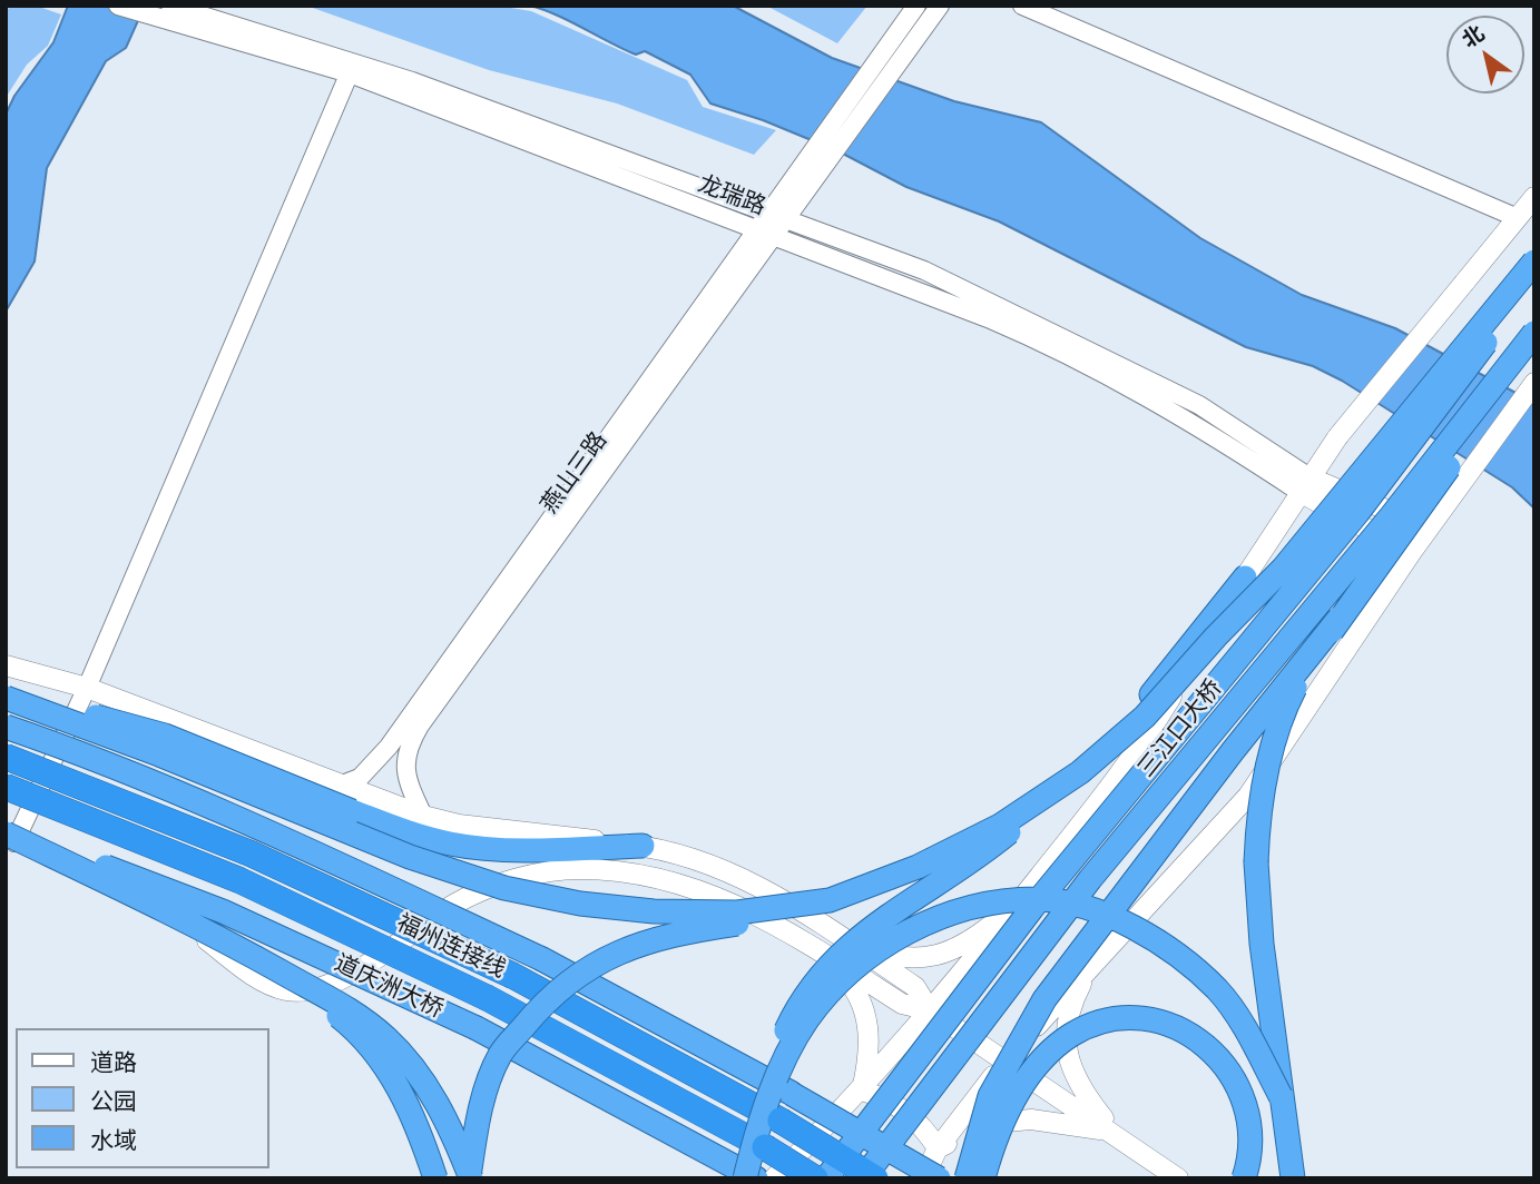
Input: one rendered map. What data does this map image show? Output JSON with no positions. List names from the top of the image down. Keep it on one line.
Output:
{"streets":{"highway":["三江口大桥","福州连接线","道庆洲大桥"],"street":["龙瑞路","燕山三路"]},"crossings":[["龙瑞路","燕山三路"]],"legend":["道路","公园","水域"],"north":"top left"}
